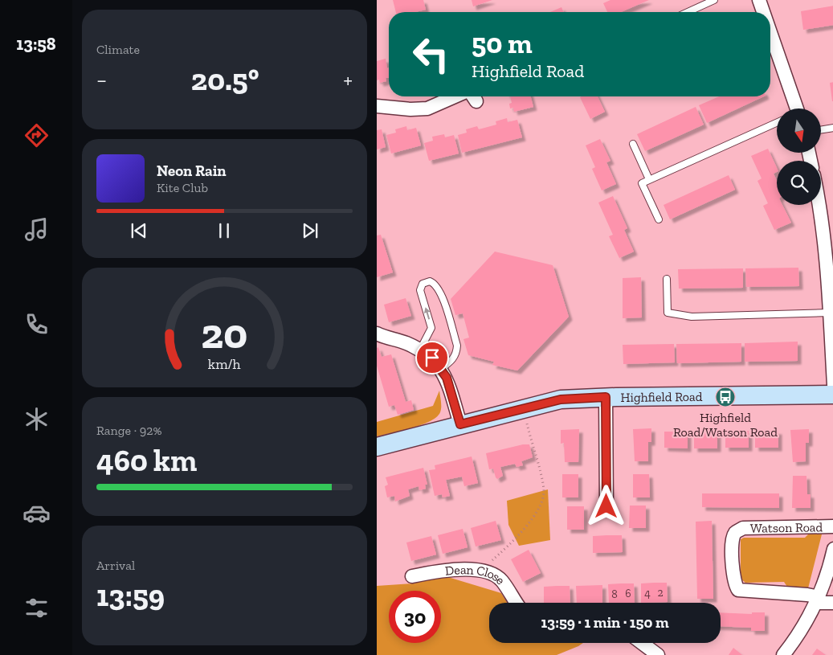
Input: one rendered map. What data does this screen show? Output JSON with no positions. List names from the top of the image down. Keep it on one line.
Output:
{"streets":{"street":["Highfield Road","Watson Road","Dean Close"]},"places":{"bus stop":["Highfield Road/Watson Road"]},"house_numbers":["2","6","4","8"],"north":"bottom","page":{"tabs":"13:58","tile":["Climate",["Range · 92%","460 km"],["Arrival","13:59"]],"turn":["50 m","Highfield Road"],"heat":["−","20.5°","+"],"song":["Neon Rain","Kite Club"],"limit":"30","trip":"13:59 · 1 min · 150 m","gauge":["20","km/h"]}}
